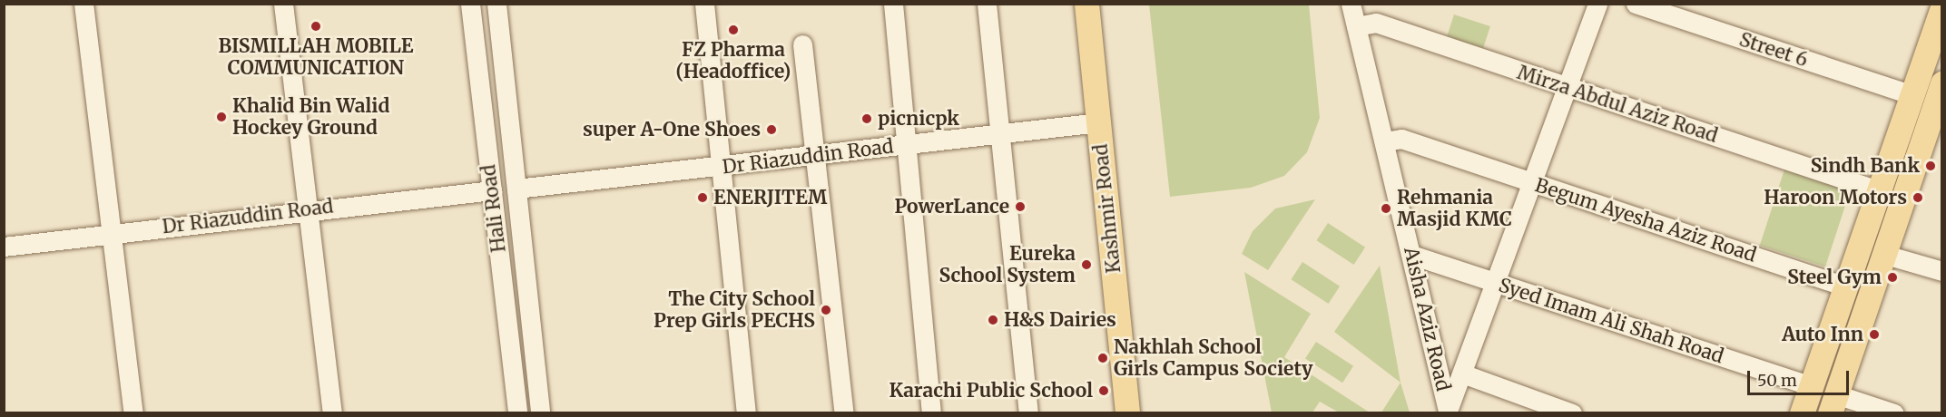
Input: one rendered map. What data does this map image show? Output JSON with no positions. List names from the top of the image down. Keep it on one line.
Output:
{"streets":{"main road":["Kashmir Road"],"street":["Street 6","Mirza Abdul Aziz Road","Dr Riazuddin Road","Hali Road","Begum Ayesha Aziz Road","Aisha Aziz Road","Syed Imam Ali Shah Road"]},"crossings":[["Mirza Abdul Aziz Road","Aisha Aziz Road"],["Dr Riazuddin Road","Hali Road"],["Dr Riazuddin Road","Kashmir Road"],["Begum Ayesha Aziz Road","Aisha Aziz Road"],["Aisha Aziz Road","Syed Imam Ali Shah Road"]],"places":["BISMILLAH MOBILE COMMUNICATION","FZ Pharma (Headoffice)","Khalid Bin Walid Hockey Ground","picnicpk","super A-One Shoes","Sindh Bank","ENERJITEM","Haroon Motors","PowerLance","Rehmania Masjid KMC","Eureka School System","Steel Gym","The City School Prep Girls PECHS","H&S Dairies","Auto Inn","Nakhlah School Girls Campus Society","Karachi Public School"],"scale_bar":"50 m"}
